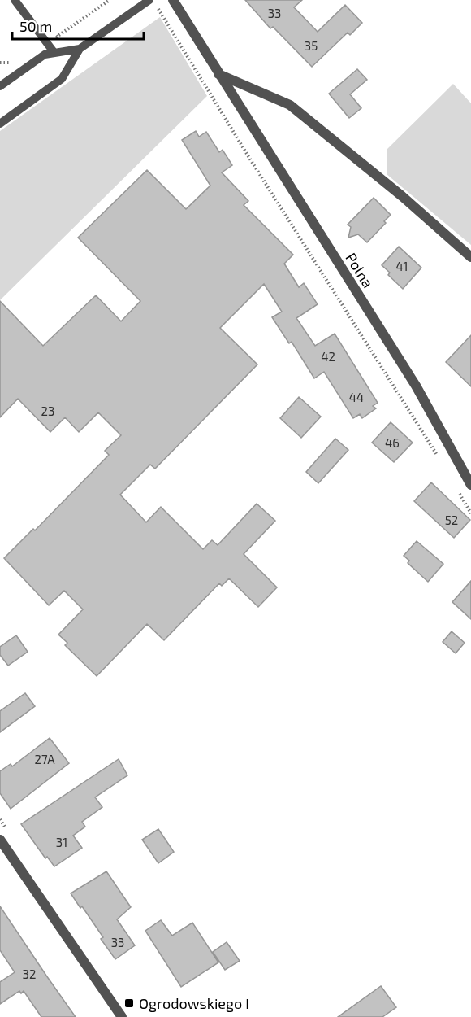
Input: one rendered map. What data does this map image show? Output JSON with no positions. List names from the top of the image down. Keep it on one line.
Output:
{"streets":{"street":["Polna"]},"places":{"transit":["Ogrodowskiego I"]},"house_numbers":["33","35","41","42","44","23","46","52","27A","31","33","32"],"scale_bar":"50 m"}
